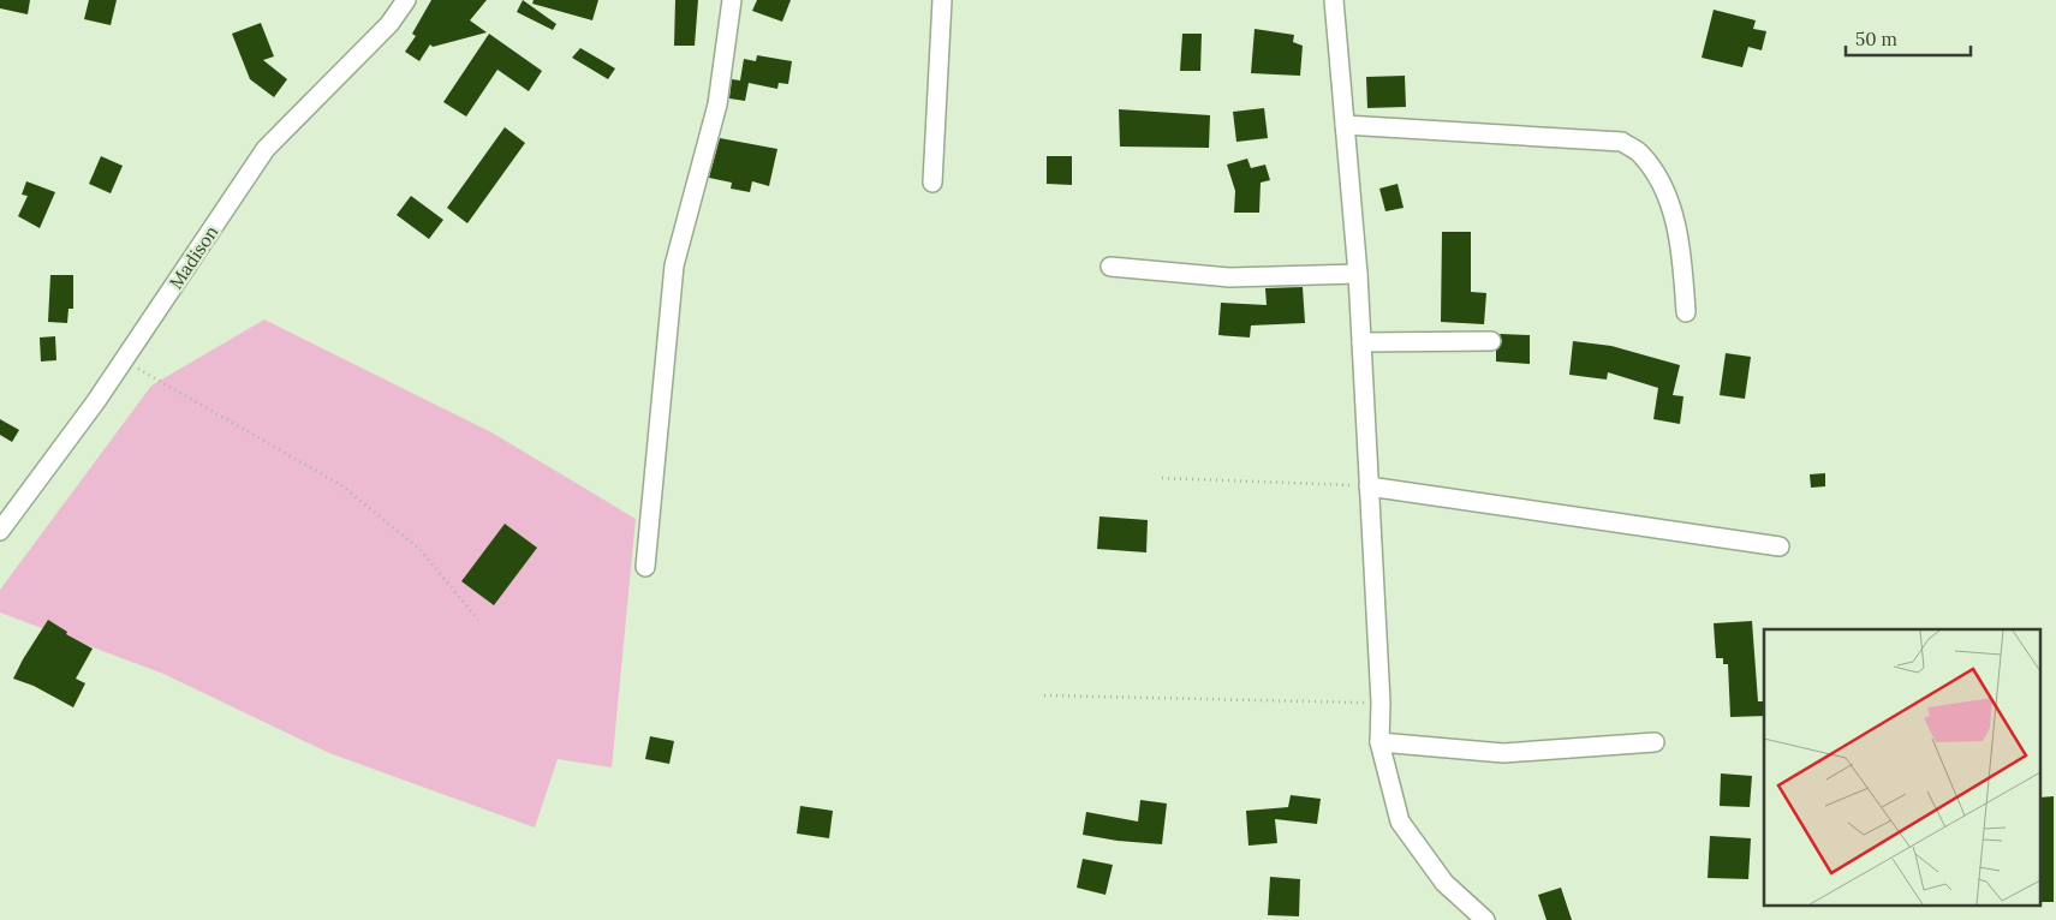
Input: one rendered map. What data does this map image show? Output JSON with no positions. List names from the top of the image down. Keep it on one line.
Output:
{"streets":{"street":["Madison"]},"scale_bar":"50 m"}
